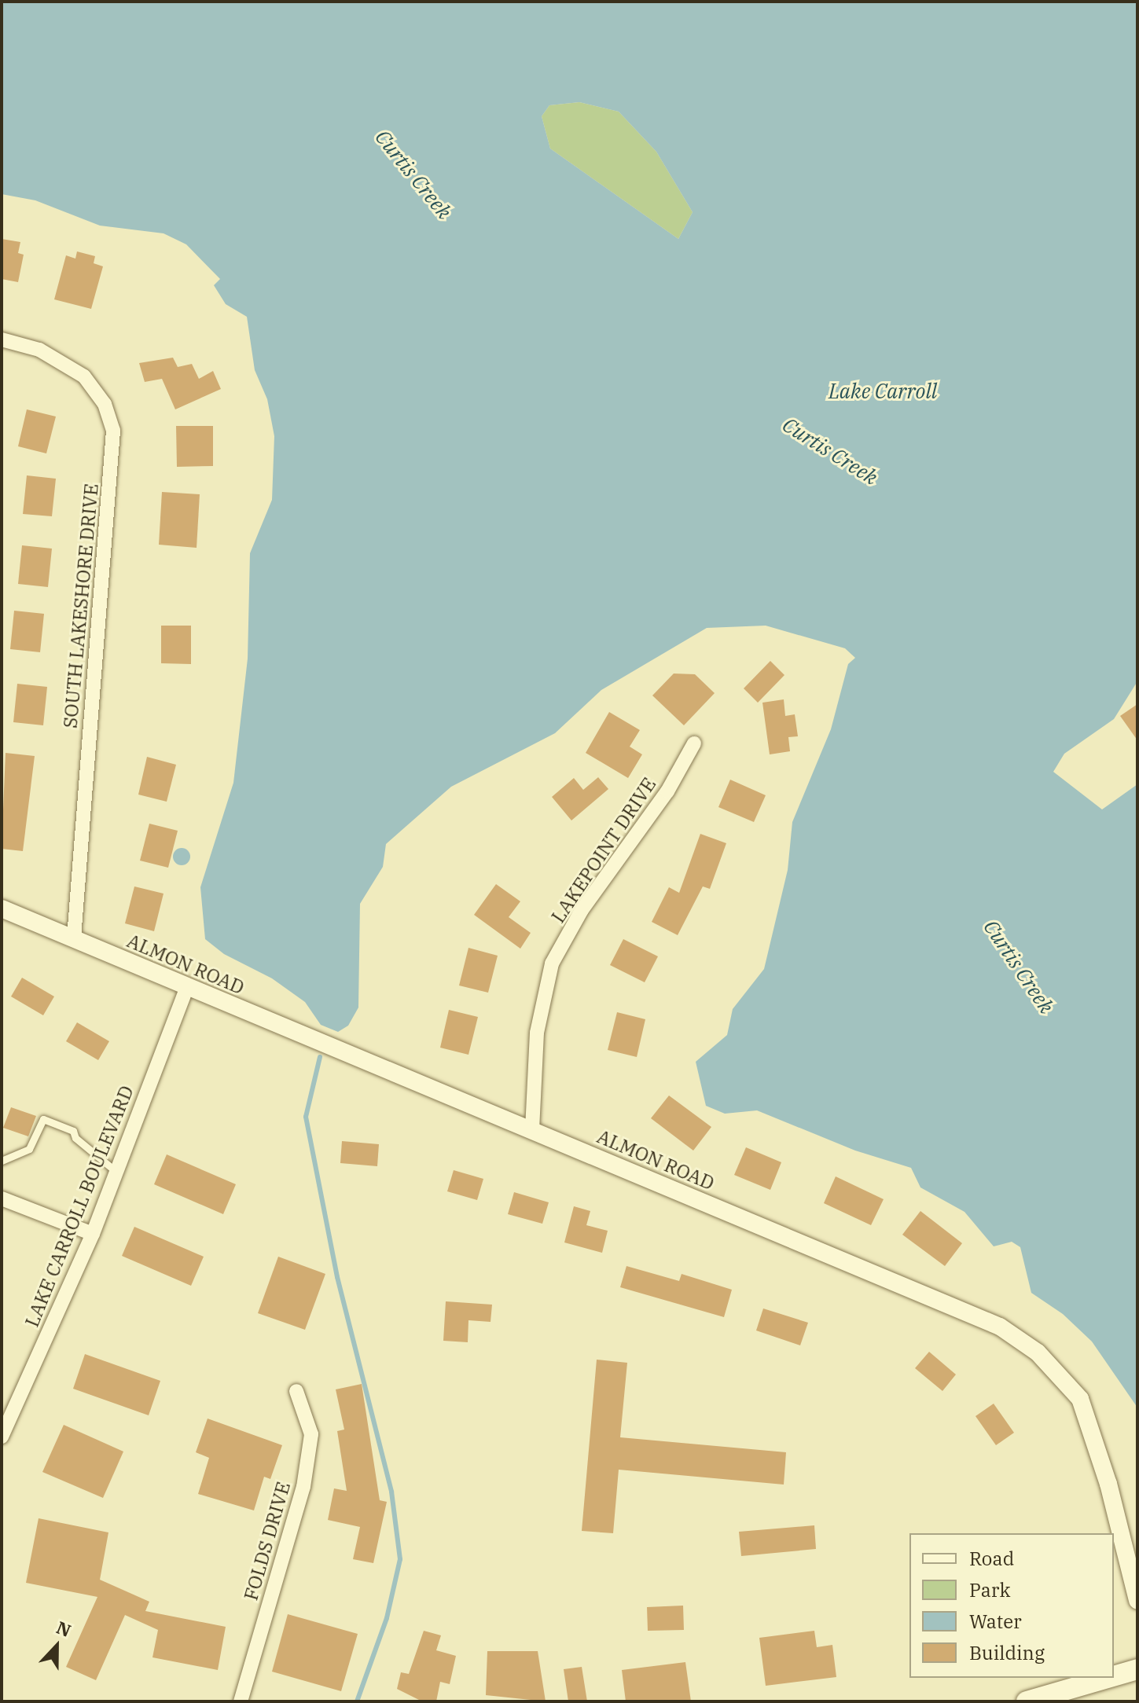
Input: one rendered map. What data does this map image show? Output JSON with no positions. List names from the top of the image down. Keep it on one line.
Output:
{"streets":{"street":["SOUTH LAKESHORE DRIVE","LAKEPOINT DRIVE","ALMON ROAD","LAKE CARROLL BOULEVARD","FOLDS DRIVE"]},"crossings":[["SOUTH LAKESHORE DRIVE","ALMON ROAD"],["LAKEPOINT DRIVE","ALMON ROAD"],["ALMON ROAD","LAKE CARROLL BOULEVARD"]],"water":["Curtis Creek","Lake Carroll"],"legend":["Road","Park","Water","Building"],"north":"top"}
